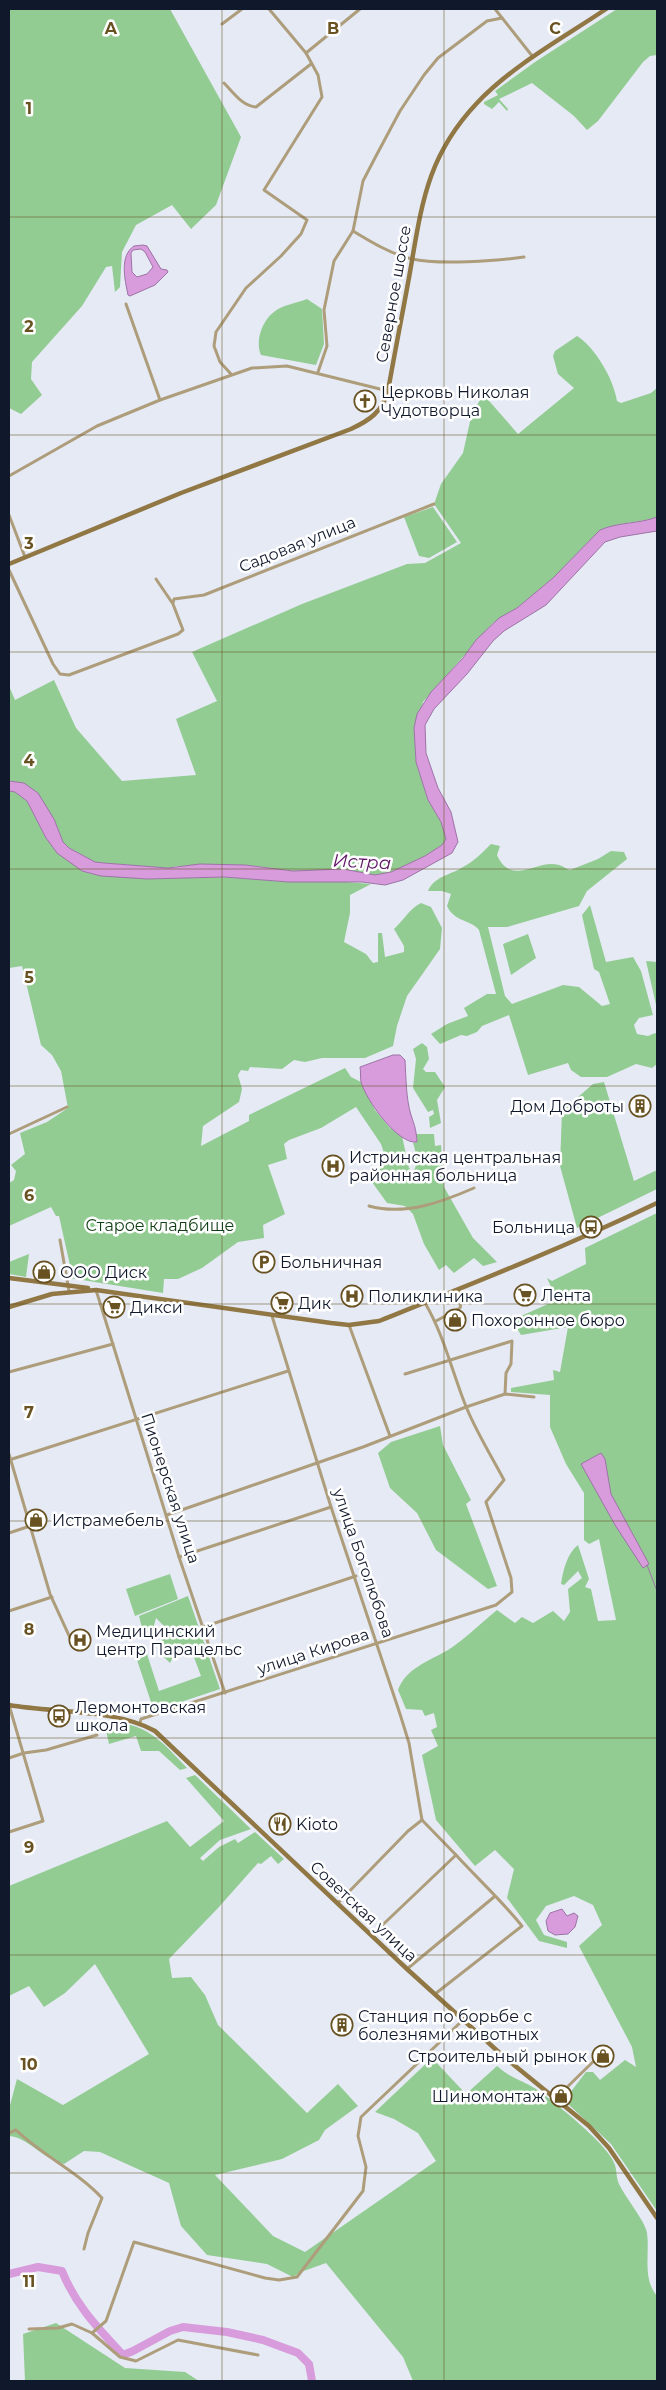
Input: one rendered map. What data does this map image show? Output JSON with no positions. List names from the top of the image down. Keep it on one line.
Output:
{"streets":{"main road":["Северное шоссе","Советская улица"],"street":["Садовая улица","Пионерская улица","улица Боголюбова","улица Кирова"]},"crossings":[["Пионерская улица","улица Кирова"],["улица Боголюбова","улица Кирова"],["улица Кирова","Советская улица"]],"water":["Истра"],"parks":["Старое кладбище"],"places":{"church":["Церковь Николая Чудотворца"],"building":["Дом Доброты","Станция по борьбе с болезнями животных"],"hospital":["Истринская центральная районная больница","Поликлиника","Медицинский центр Парацельс"],"bus stop":["Больница","Лермонтовская школа"],"parking":["Больничная"],"shop":["ООО Диск","Похоронное бюро","Истрамебель","Строительный рынок","Шиномонтаж"],"supermarket":["Лента","Дик","Дикси"],"restaurant":["Kioto"]},"grid":{"columns":["A","B","C"],"rows":["1","2","3","4","5","6","7","8","9","10","11"]}}
